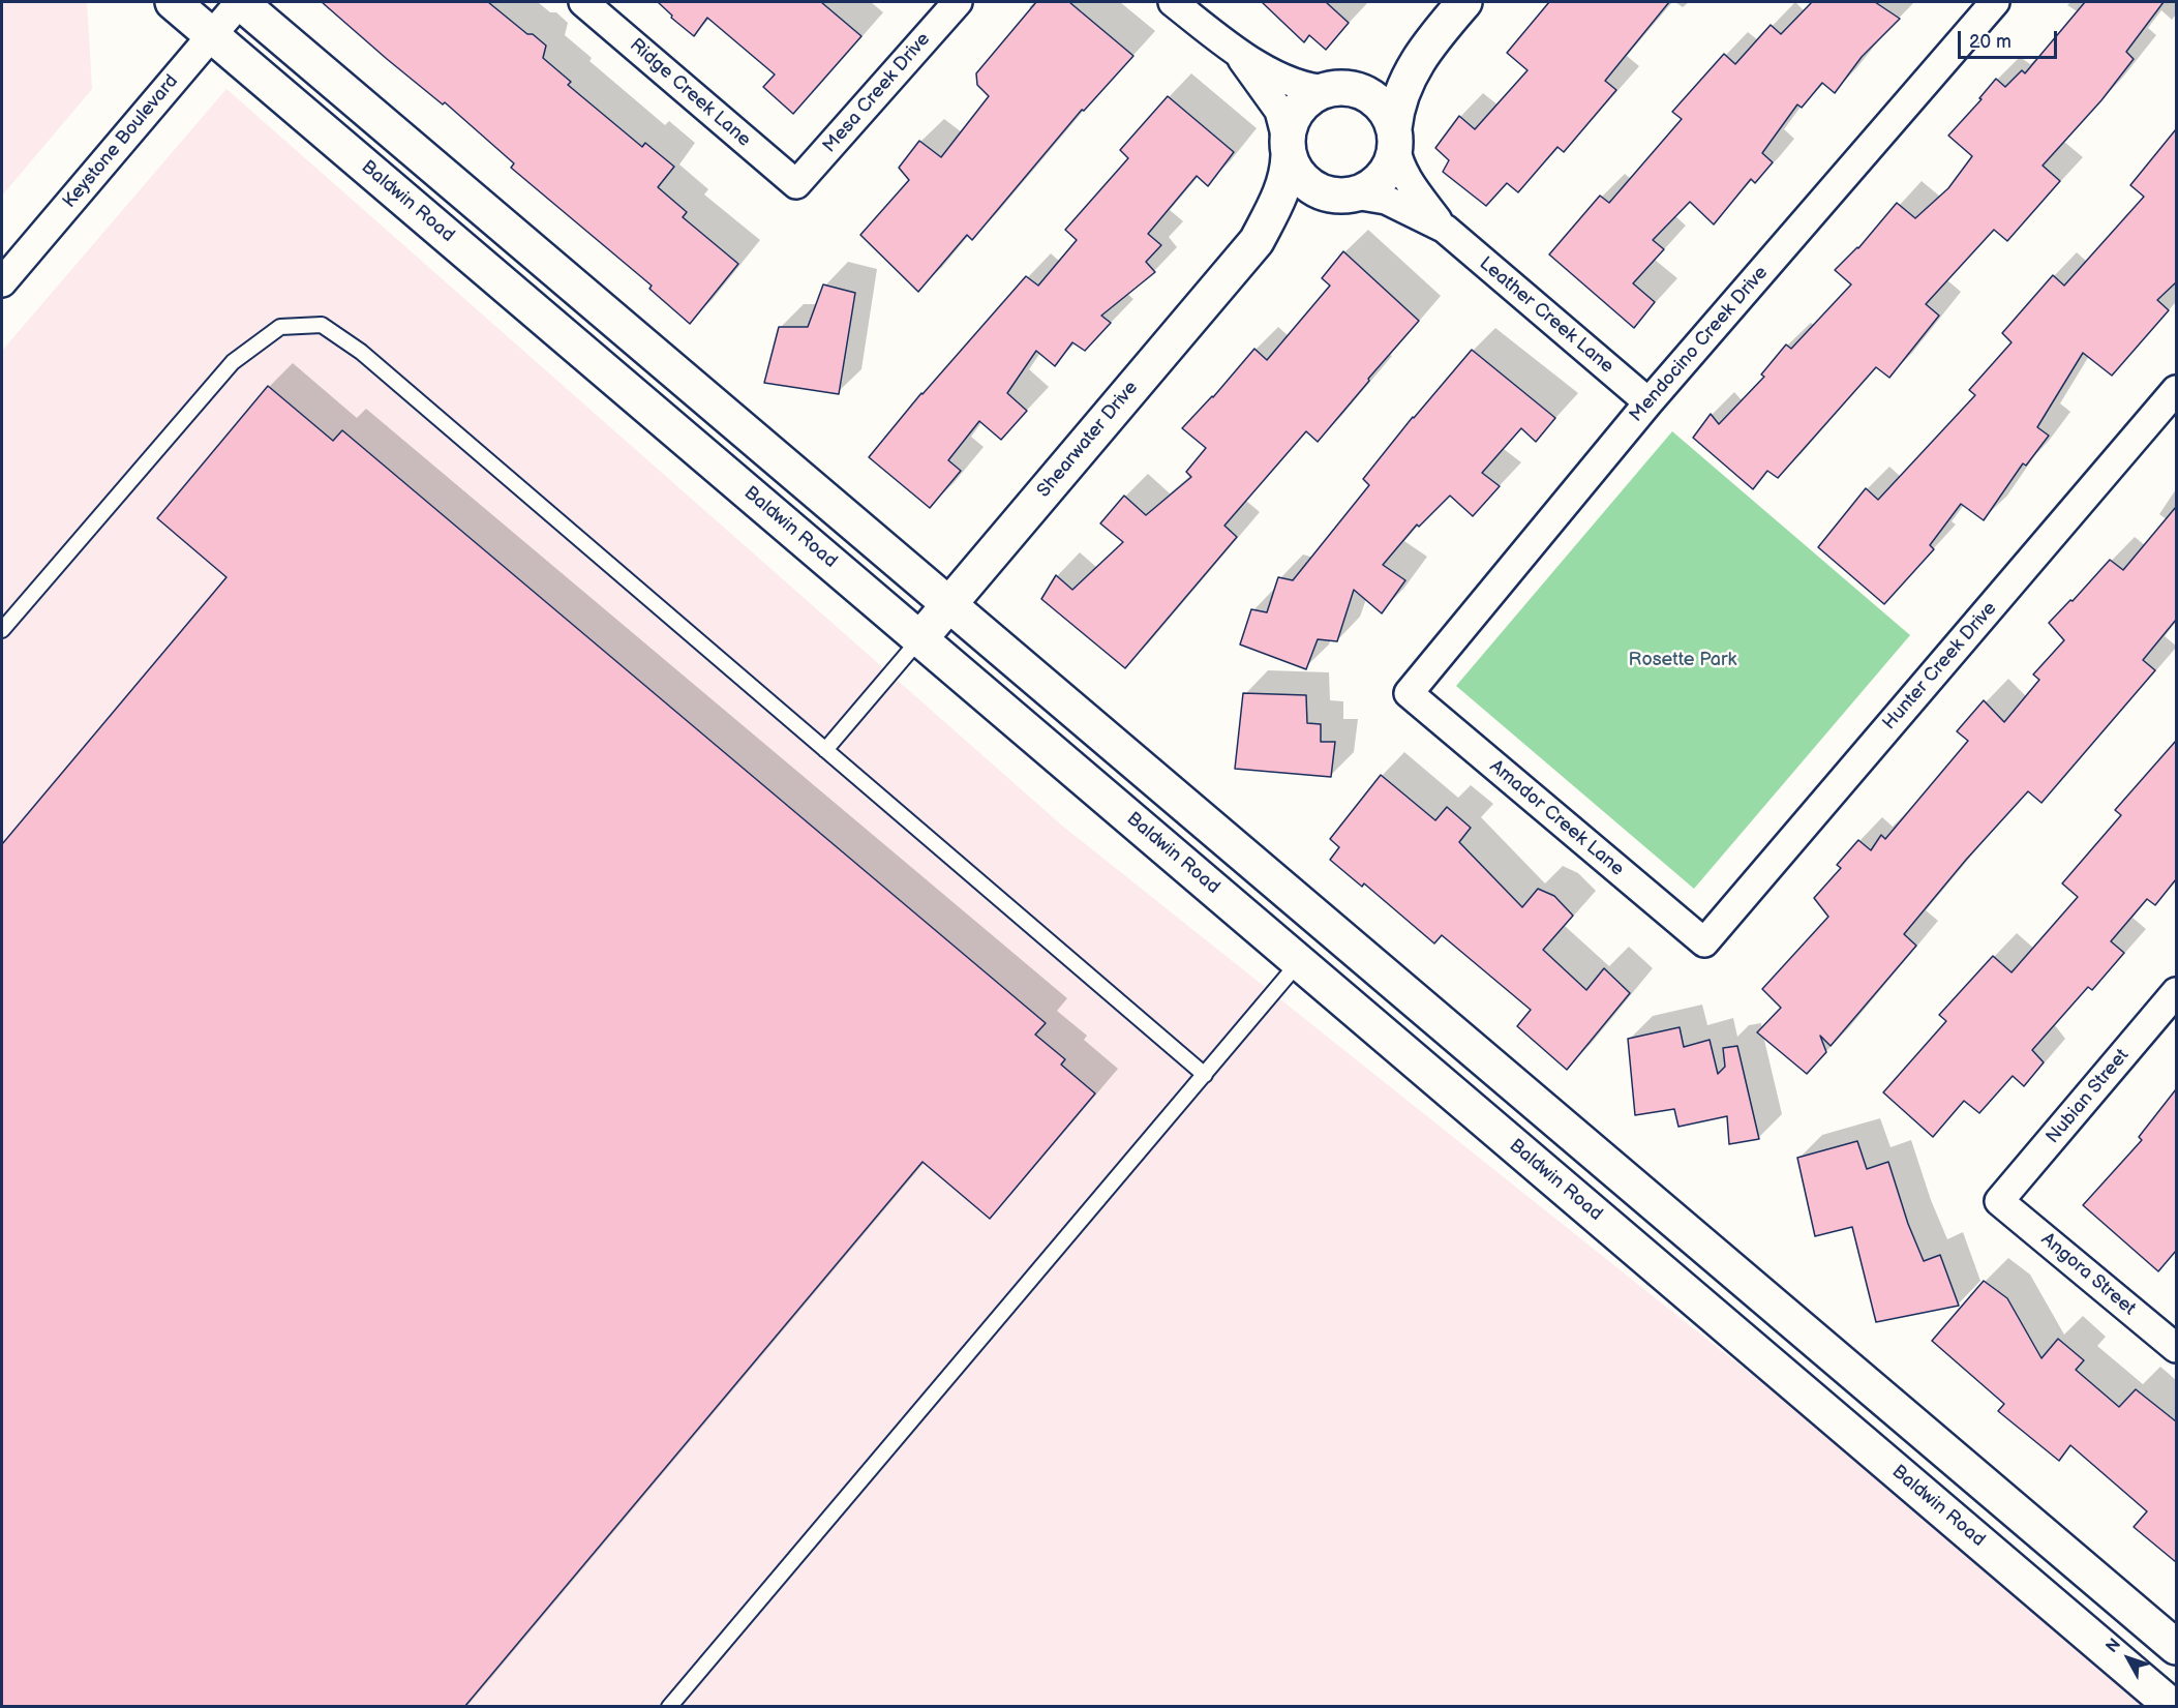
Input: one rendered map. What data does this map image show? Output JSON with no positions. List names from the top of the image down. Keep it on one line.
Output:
{"streets":{"main road":["Baldwin Road","Shearwater Drive"],"street":["Ridge Creek Lane","Mesa Creek Drive","Keystone Boulevard","Leather Creek Lane","Mendocino Creek Drive","Hunter Creek Drive","Amador Creek Lane","Nubian Street","Angora Street"]},"crossings":[["Ridge Creek Lane","Mesa Creek Drive"],["Keystone Boulevard","Baldwin Road"],["Baldwin Road","Shearwater Drive"],["Leather Creek Lane","Mendocino Creek Drive"],["Leather Creek Lane","Shearwater Drive"],["Mendocino Creek Drive","Amador Creek Lane"],["Hunter Creek Drive","Amador Creek Lane"],["Nubian Street","Angora Street"]],"parks":["Rosette Park"],"scale_bar":"20 m","north":"top left"}
